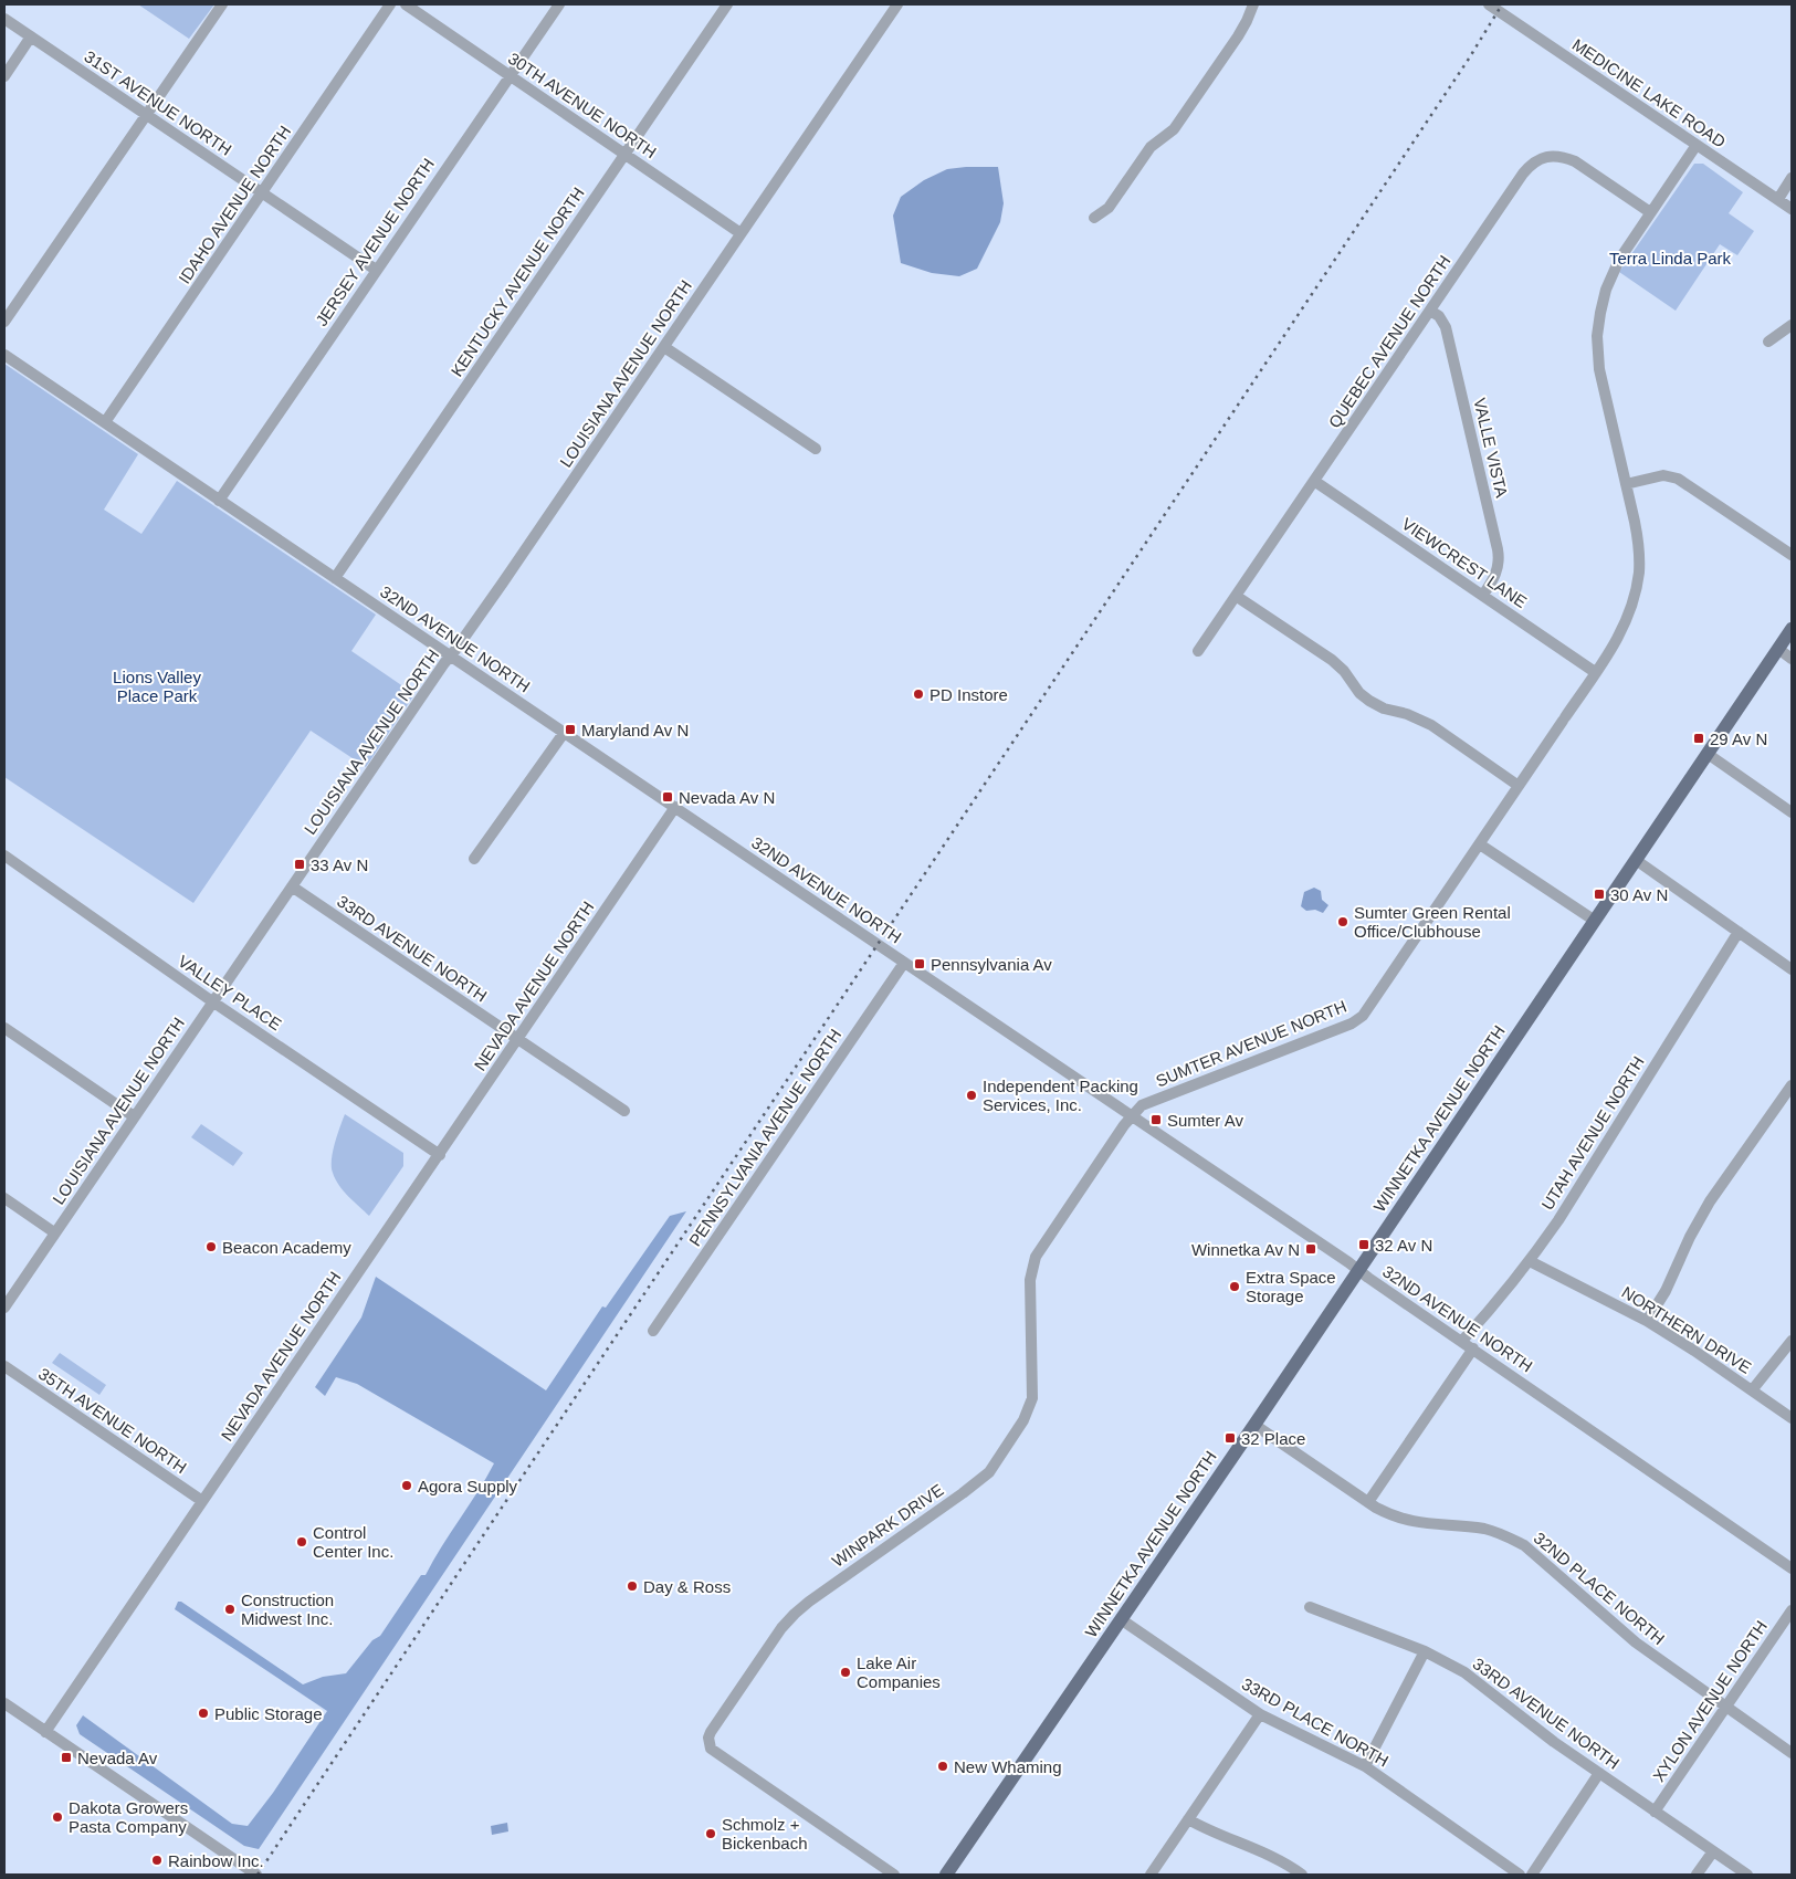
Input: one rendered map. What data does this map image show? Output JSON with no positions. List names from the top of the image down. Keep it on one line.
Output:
{"streets":{"main road":["WINNETKA AVENUE NORTH"],"street":["MEDICINE LAKE ROAD","31ST AVENUE NORTH","30TH AVENUE NORTH","IDAHO AVENUE NORTH","JERSEY AVENUE NORTH","KENTUCKY AVENUE NORTH","QUEBEC AVENUE NORTH","LOUISIANA AVENUE NORTH","VALLE VISTA","VIEWCREST LANE","32ND AVENUE NORTH","33RD AVENUE NORTH","NEVADA AVENUE NORTH","VALLEY PLACE","SUMTER AVENUE NORTH","UTAH AVENUE NORTH","PENNSYLVANIA AVENUE NORTH","NORTHERN DRIVE","35TH AVENUE NORTH","WINPARK DRIVE","32ND PLACE NORTH","XYLON AVENUE NORTH","33RD PLACE NORTH"]},"crossings":[["MEDICINE LAKE ROAD","SUMTER AVENUE NORTH"],["31ST AVENUE NORTH","IDAHO AVENUE NORTH"],["31ST AVENUE NORTH","JERSEY AVENUE NORTH"],["30TH AVENUE NORTH","JERSEY AVENUE NORTH"],["30TH AVENUE NORTH","KENTUCKY AVENUE NORTH"],["30TH AVENUE NORTH","LOUISIANA AVENUE NORTH"],["IDAHO AVENUE NORTH","32ND AVENUE NORTH"],["JERSEY AVENUE NORTH","32ND AVENUE NORTH"],["KENTUCKY AVENUE NORTH","32ND AVENUE NORTH"],["QUEBEC AVENUE NORTH","VALLE VISTA"],["QUEBEC AVENUE NORTH","VIEWCREST LANE"],["QUEBEC AVENUE NORTH","SUMTER AVENUE NORTH"],["LOUISIANA AVENUE NORTH","32ND AVENUE NORTH"],["LOUISIANA AVENUE NORTH","33RD AVENUE NORTH"],["LOUISIANA AVENUE NORTH","VALLEY PLACE"],["VALLE VISTA","VIEWCREST LANE"],["VIEWCREST LANE","SUMTER AVENUE NORTH"],["32ND AVENUE NORTH","NEVADA AVENUE NORTH"],["32ND AVENUE NORTH","SUMTER AVENUE NORTH"],["32ND AVENUE NORTH","WINNETKA AVENUE NORTH"],["32ND AVENUE NORTH","UTAH AVENUE NORTH"],["32ND AVENUE NORTH","PENNSYLVANIA AVENUE NORTH"],["32ND AVENUE NORTH","WINPARK DRIVE"],["33RD AVENUE NORTH","NEVADA AVENUE NORTH"],["33RD AVENUE NORTH","XYLON AVENUE NORTH"],["NEVADA AVENUE NORTH","VALLEY PLACE"],["NEVADA AVENUE NORTH","35TH AVENUE NORTH"],["SUMTER AVENUE NORTH","WINPARK DRIVE"],["WINNETKA AVENUE NORTH","32ND PLACE NORTH"],["WINNETKA AVENUE NORTH","33RD PLACE NORTH"],["UTAH AVENUE NORTH","NORTHERN DRIVE"],["32ND PLACE NORTH","XYLON AVENUE NORTH"]],"parks":["Terra Linda Park","Lions Valley Place Park"],"places":{"other":["PD Instore","Sumter Green Rental Office/Clubhouse","Independent Packing Services, Inc.","Beacon Academy","Extra Space Storage","Agora Supply","Control Center Inc.","Day & Ross","Construction Midwest Inc.","Lake Air Companies","Public Storage","New Whaming","Dakota Growers Pasta Company","Schmolz + Bickenbach","Rainbow Inc."],"transit":["Maryland Av N","29 Av N","Nevada Av N","33 Av N","30 Av N","Pennsylvania Av","Sumter Av","32 Av N","Winnetka Av N","32 Place","Nevada Av"]}}
